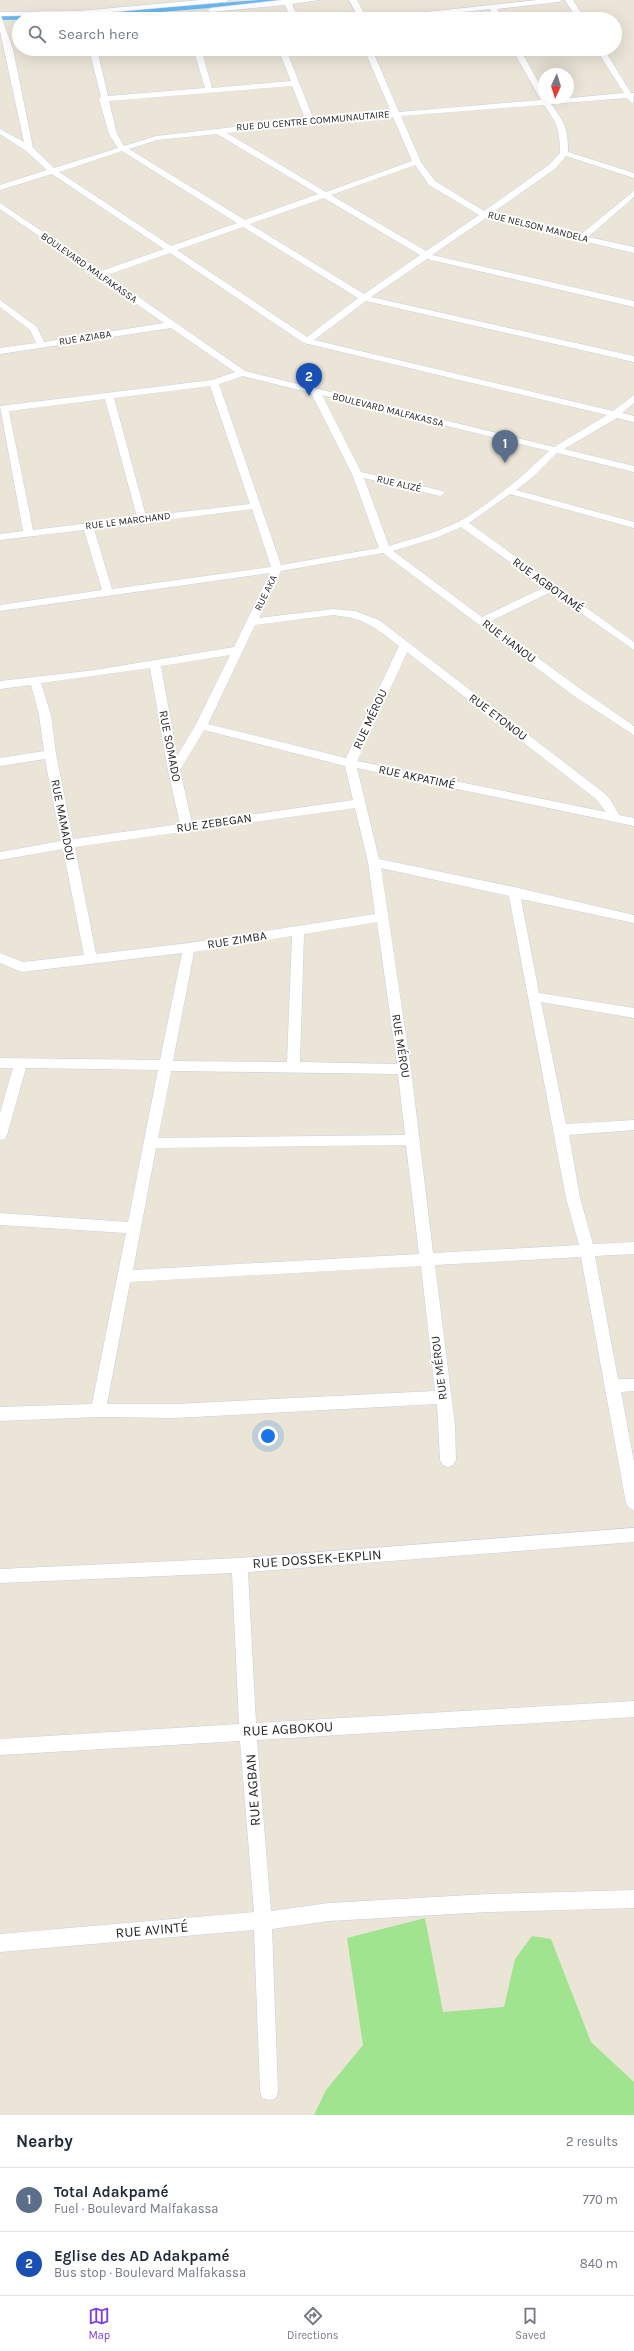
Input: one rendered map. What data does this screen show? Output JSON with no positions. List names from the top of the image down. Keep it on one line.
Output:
{"streets":{"street":["RUE DU CENTRE COMMUNAUTAIRE","RUE NELSON MANDELA","BOULEVARD MALFAKASSA","RUE AZIABA","RUE ALIZÉ","RUE LE MARCHAND","RUE AGBOTAMÉ","RUE AKA","RUE HANOU","RUE ETONOU","RUE MÉROU","RUE SOMADO","RUE AKPATIMÉ","RUE MAMADOU","RUE ZEBEGAN","RUE ZIMBA","RUE DOSSEK-EKPLIN","RUE AGBOKOU","RUE AGBAN","RUE AVINTÉ"]},"crossings":[["RUE DU CENTRE COMMUNAUTAIRE","RUE NELSON MANDELA"],["BOULEVARD MALFAKASSA","RUE AZIABA"],["RUE LE MARCHAND","RUE AKA"],["RUE AKA","RUE ETONOU"],["RUE AKA","RUE SOMADO"],["RUE AKA","RUE AKPATIMÉ"],["RUE ETONOU","RUE MÉROU"],["RUE ETONOU","RUE AKPATIMÉ"],["RUE MÉROU","RUE AKPATIMÉ"],["RUE MÉROU","RUE ZEBEGAN"],["RUE MÉROU","RUE ZIMBA"],["RUE SOMADO","RUE ZEBEGAN"],["RUE MAMADOU","RUE ZEBEGAN"],["RUE MAMADOU","RUE ZIMBA"],["RUE DOSSEK-EKPLIN","RUE AGBAN"],["RUE AGBOKOU","RUE AGBAN"],["RUE AGBAN","RUE AVINTÉ"]],"north":"bottom","page":{"search":"Search here","pins":["2","1"],"heading":["Nearby","2 results"],"list":[{"mark":"1","name":"Total Adakpamé","note":"Fuel · Boulevard Malfakassa","value":"770 m"},{"mark":"2","name":"Eglise des AD Adakpamé","note":"Bus stop · Boulevard Malfakassa","value":"840 m"}],"nav":["Map","Directions","Saved"]}}
